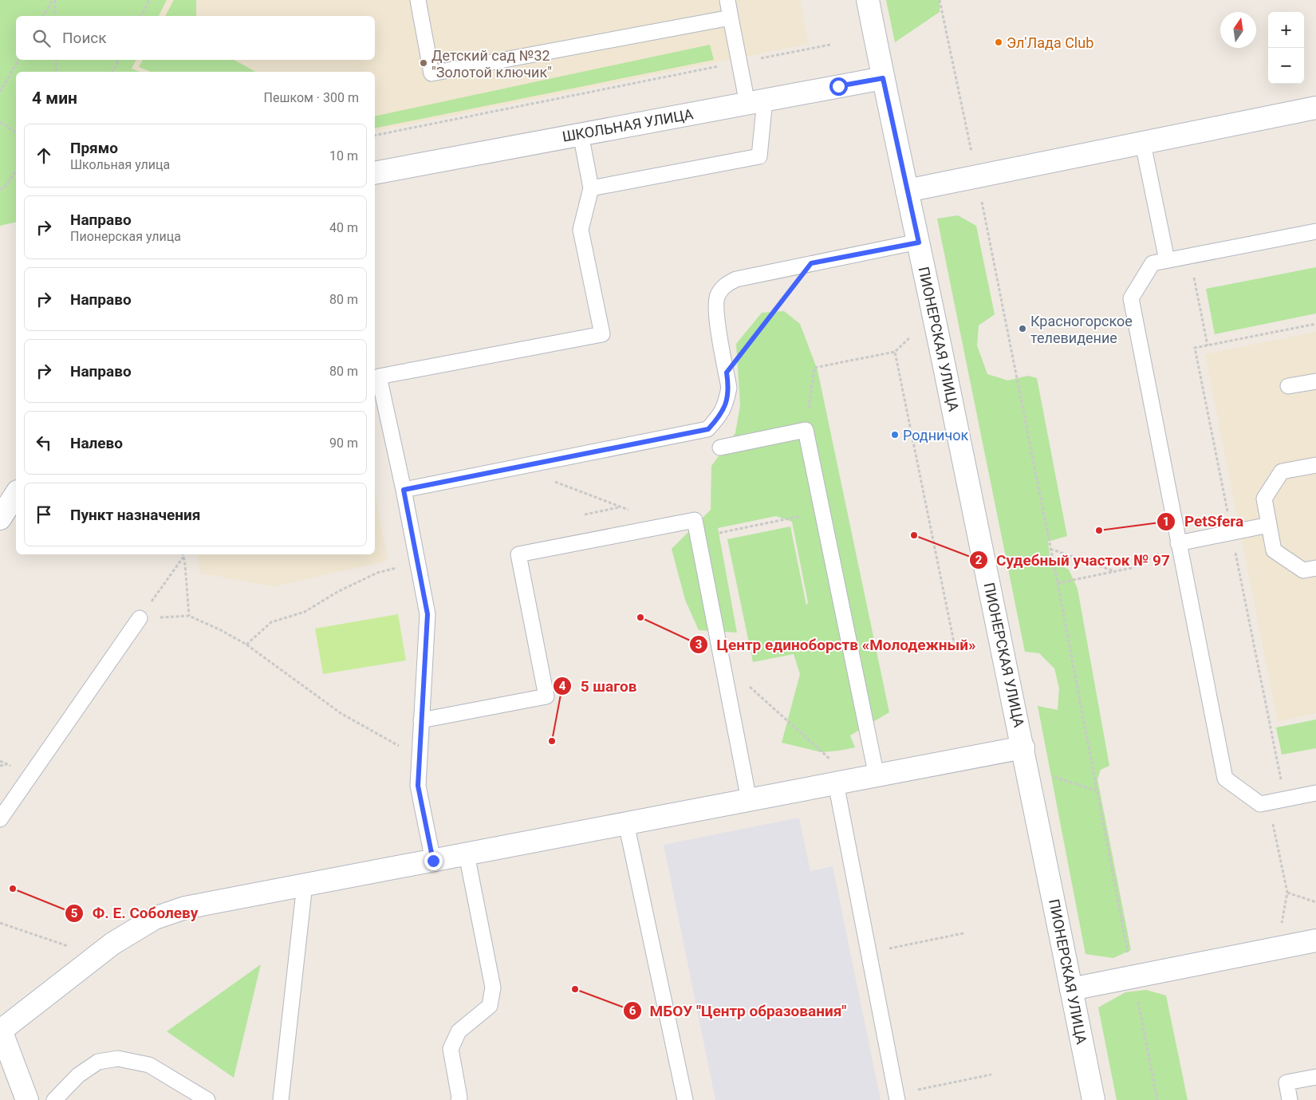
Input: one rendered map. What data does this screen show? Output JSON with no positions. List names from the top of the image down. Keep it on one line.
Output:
{"streets":{"street":["ШКОЛЬНАЯ УЛИЦА","ПИОНЕРСКАЯ УЛИЦА"]},"crossings":[["ШКОЛЬНАЯ УЛИЦА","ПИОНЕРСКАЯ УЛИЦА"]],"places":["Эл'Лада Club","Детский сад №32 \"Золотой ключик\"","Красногорское телевидение","Родничок","PetSfera","Судебный участок № 97","Центр единоборств «Молодежный»","5 шагов","Ф. Е. Соболеву","МБОУ \"Центр образования\""],"north":"top","page":{"map_buttons":["+","−"],"search":"Поиск","heading":["4 мин","Пешком · 300 m"],"list":[["Прямо","Школьная улица","10 m"],["Направо","Пионерская улица","40 m"],["Направо","80 m"],["Направо","80 m"],["Налево","90 m"],"Пункт назначения"]}}
